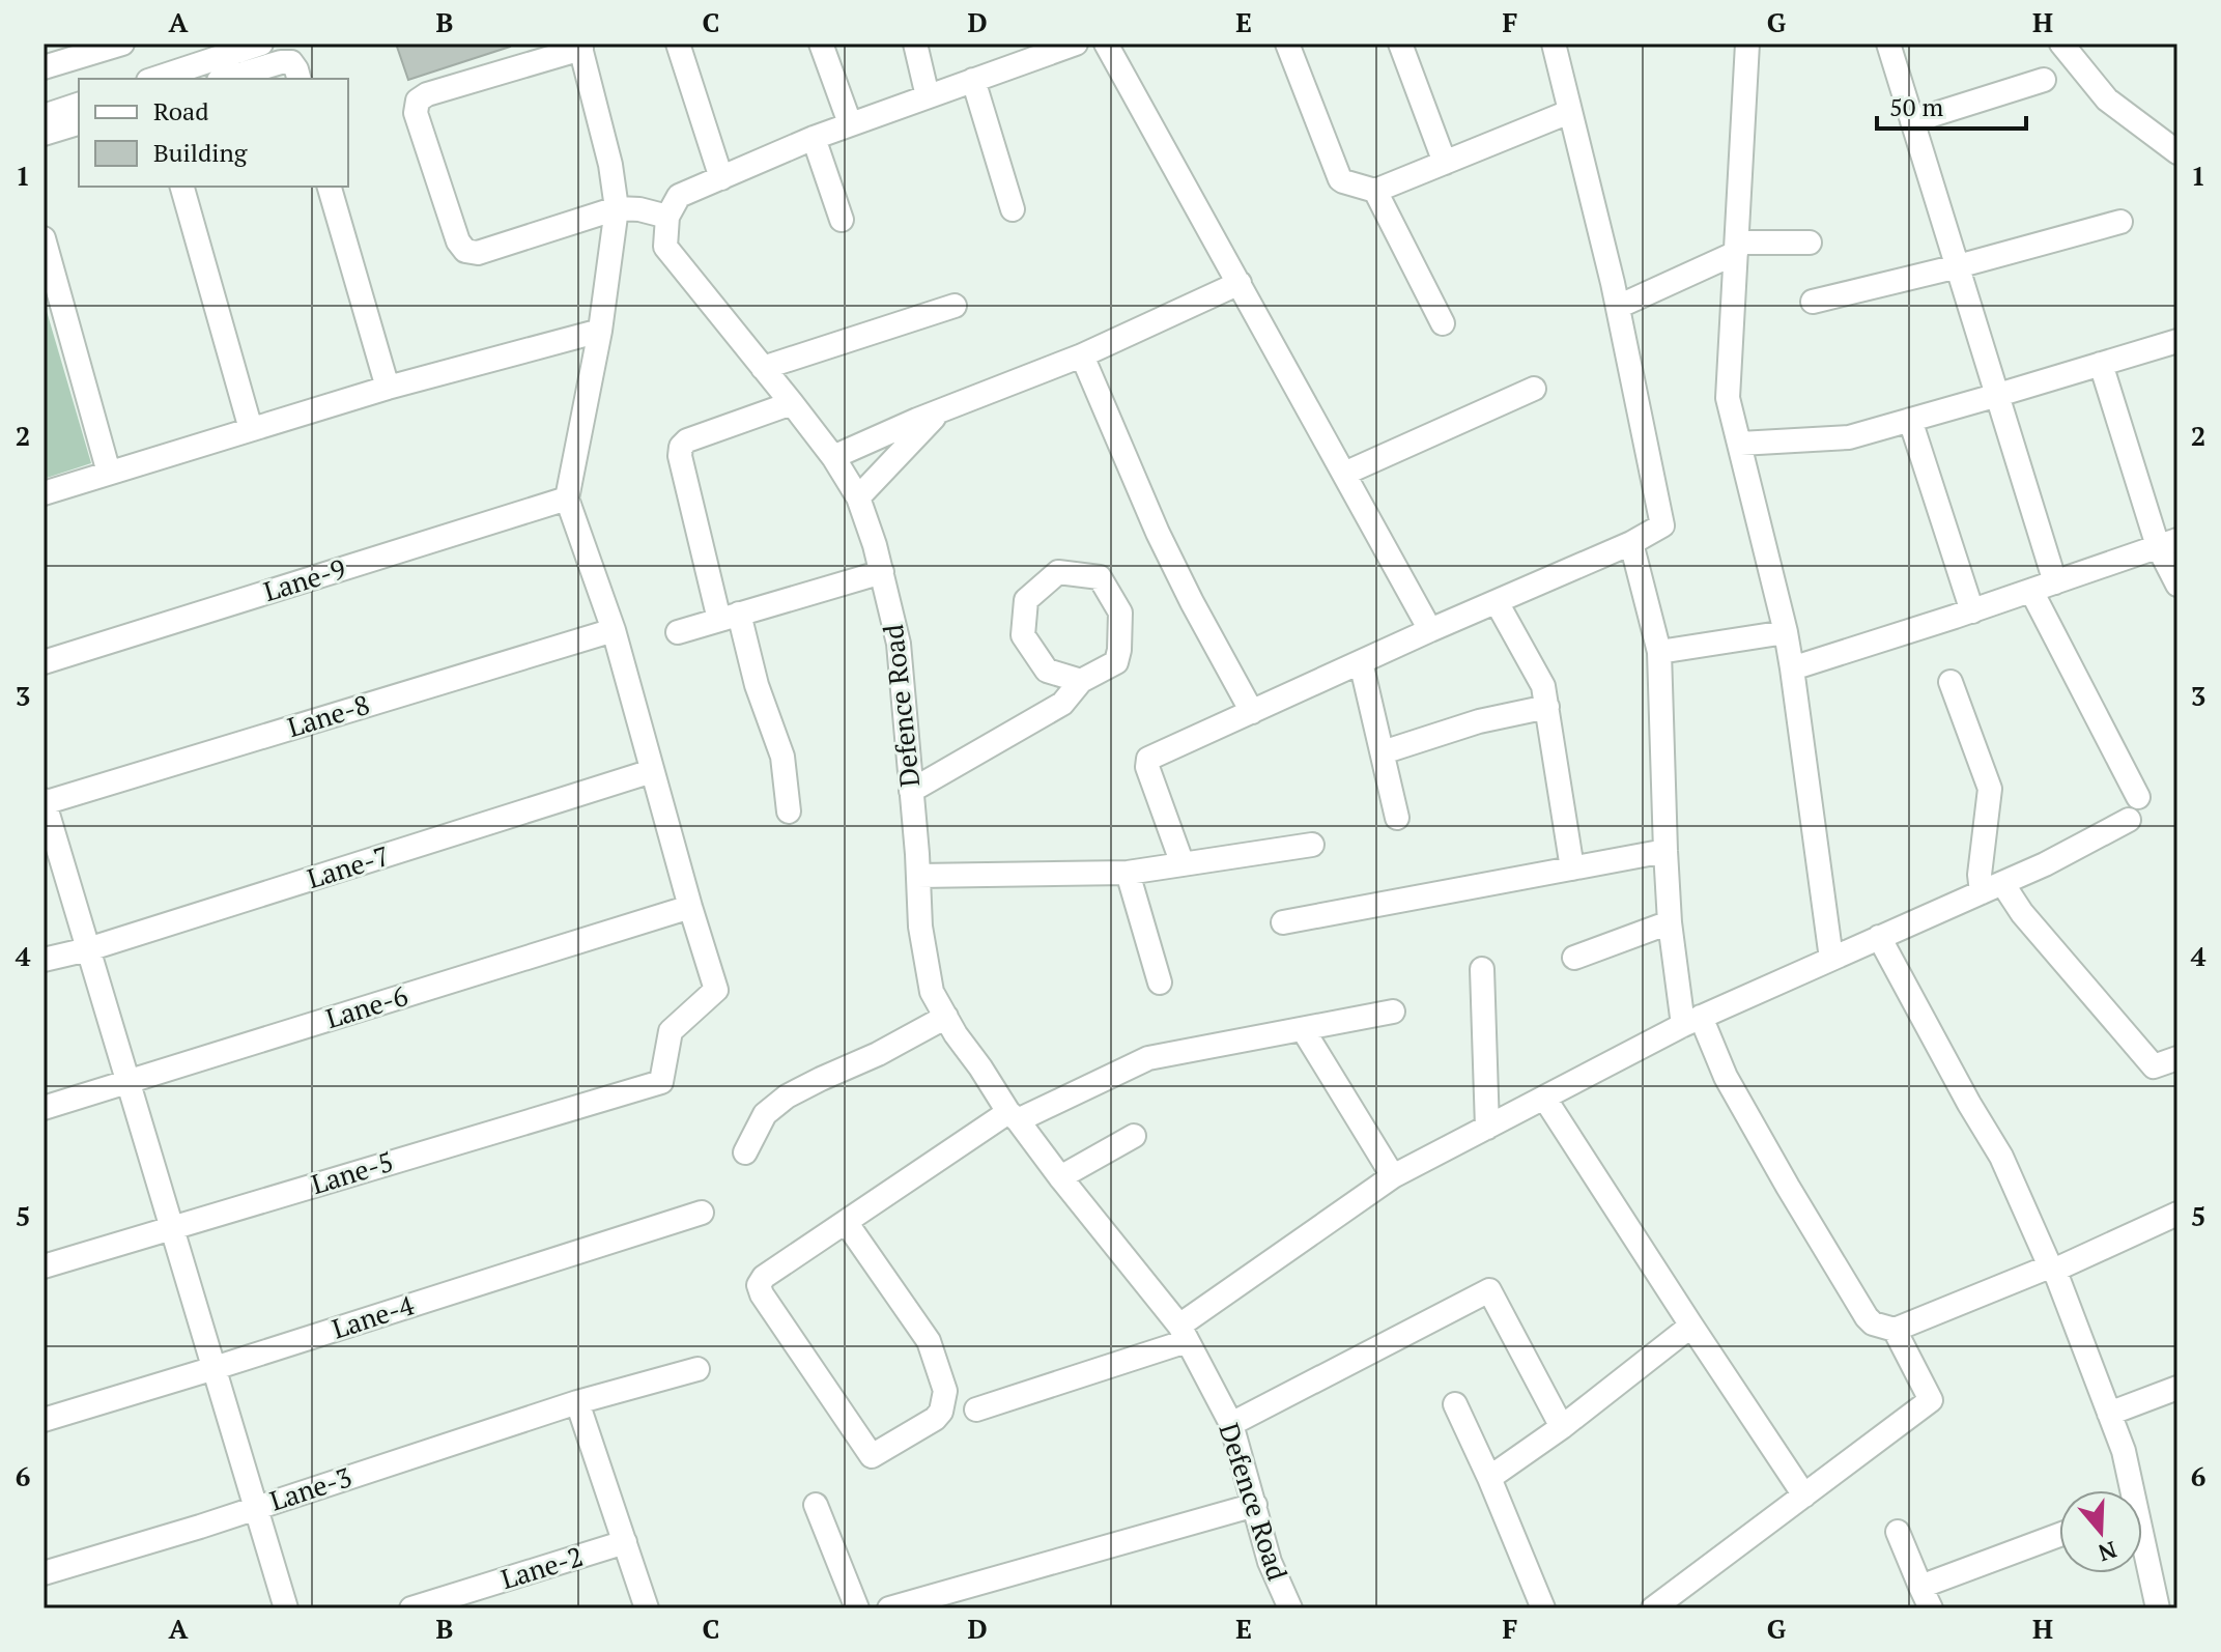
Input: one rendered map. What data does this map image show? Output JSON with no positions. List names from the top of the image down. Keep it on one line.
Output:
{"streets":{"street":["Lane-9","Defence Road","Lane-8","Lane-7","Lane-6","Lane-5","Lane-4","Lane-3","Lane-2"]},"crossings":[["Lane-6","Lane-5"]],"legend":["Road","Building"],"scale_bar":"50 m","north":"bottom","grid":{"columns":["A","B","C","D","E","F","G","H"],"rows":["1","2","3","4","5","6"]}}
